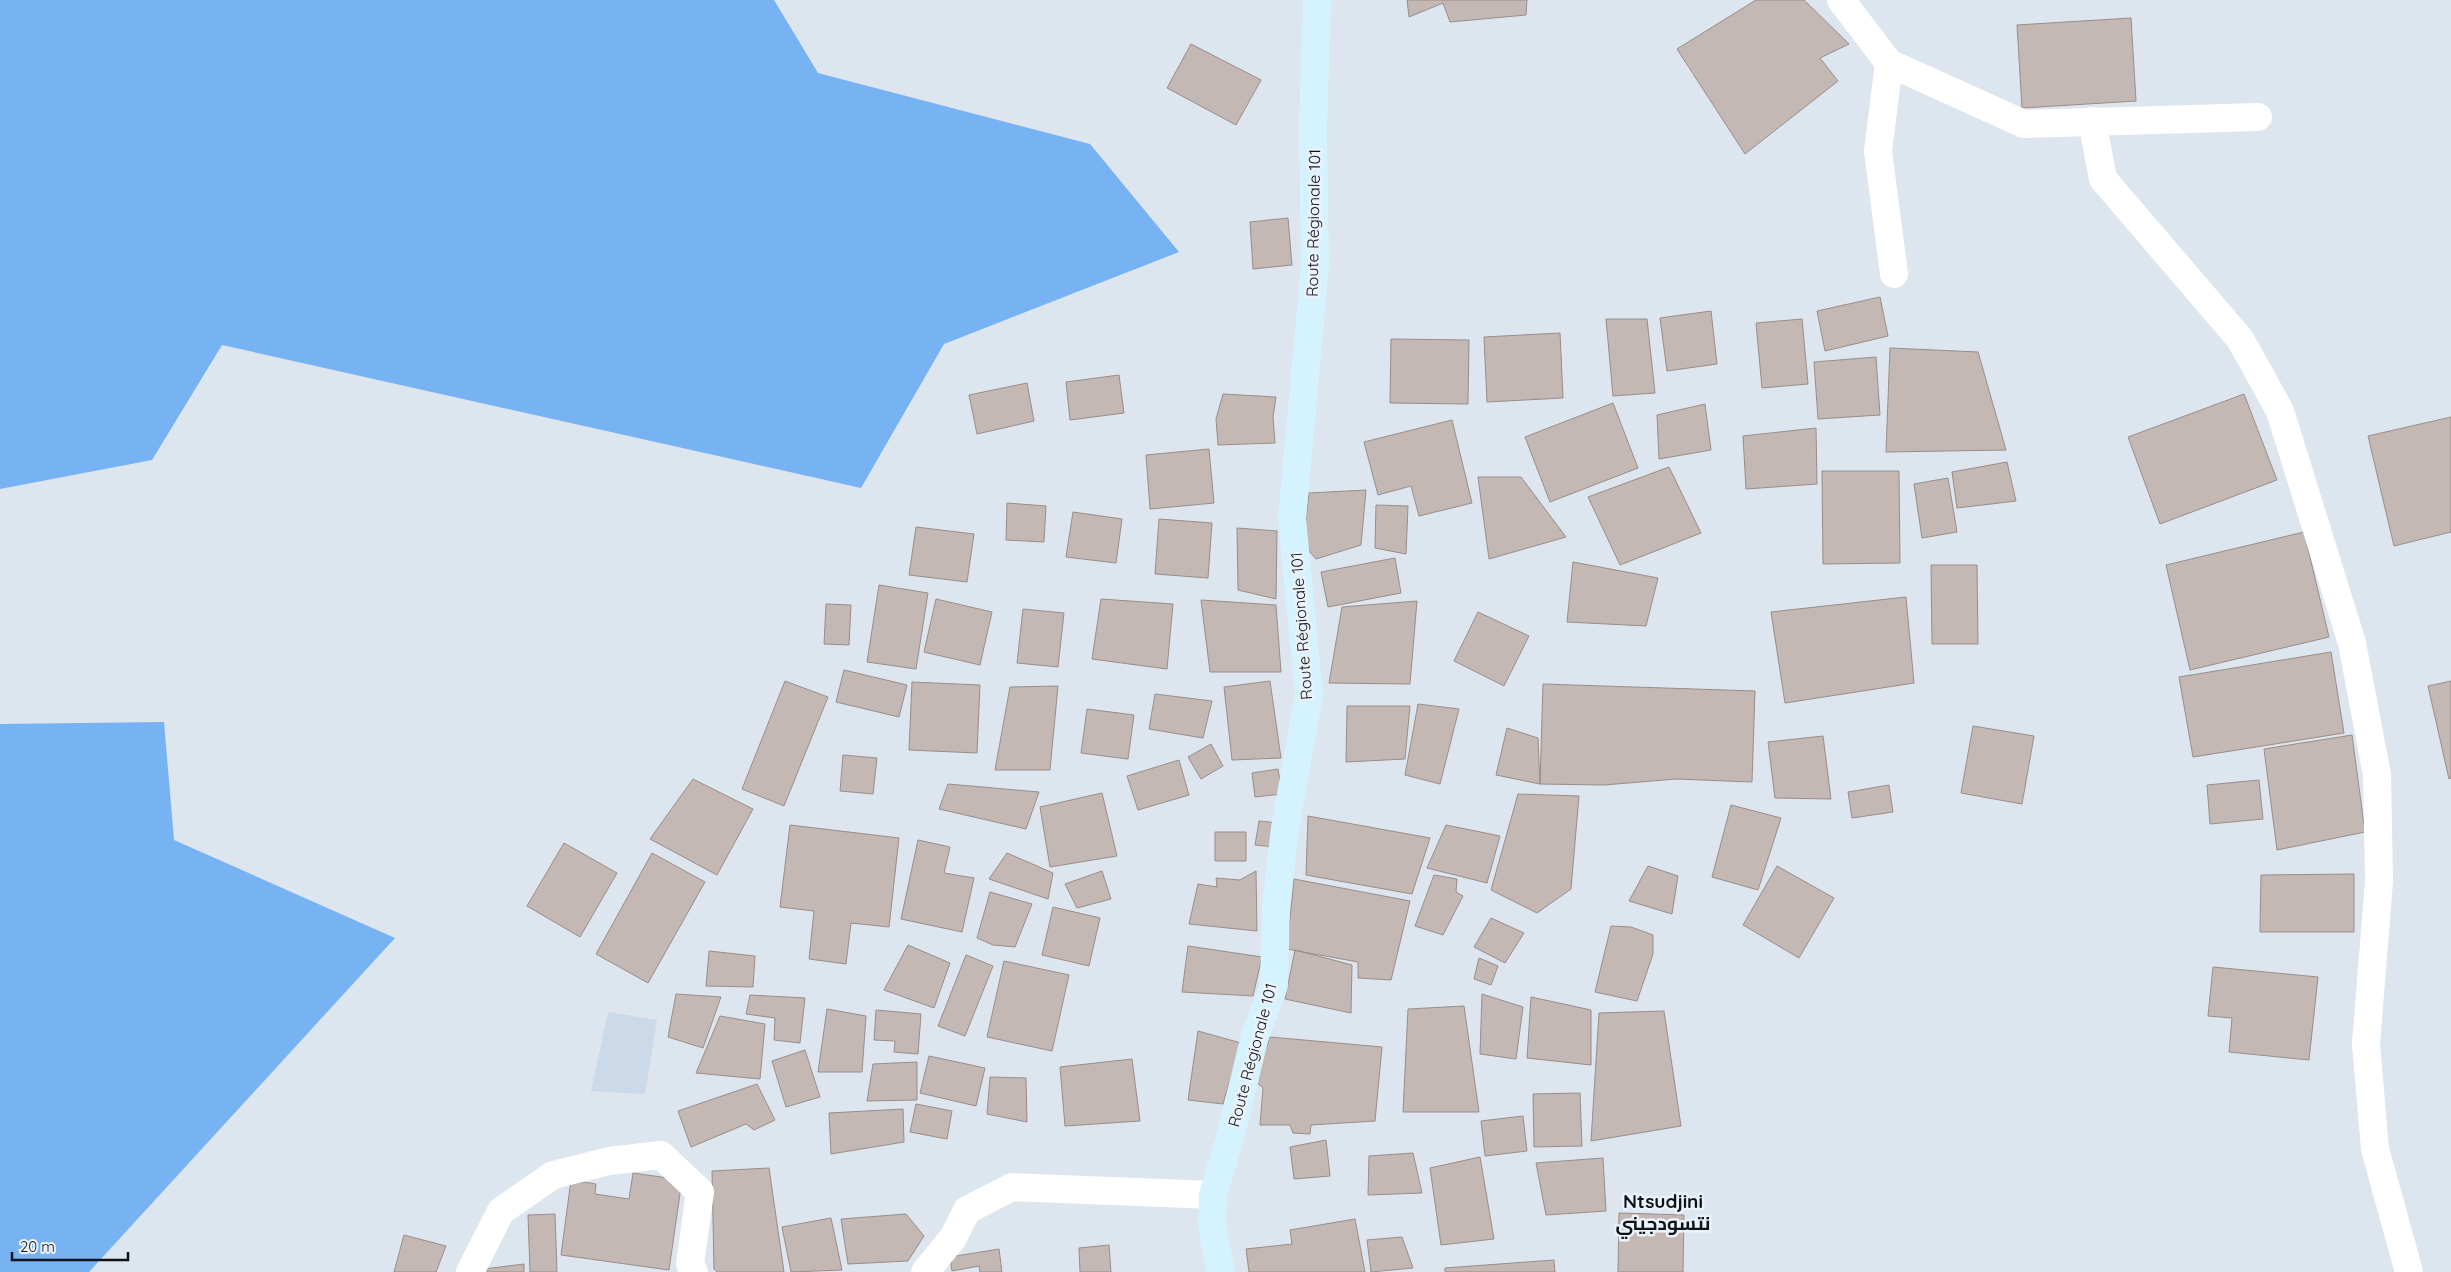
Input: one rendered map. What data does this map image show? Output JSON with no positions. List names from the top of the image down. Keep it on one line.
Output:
{"streets":{"street":["Route Régionale 101"]},"districts":["Ntsudjini نتسودجيني"],"scale_bar":"20 m"}
